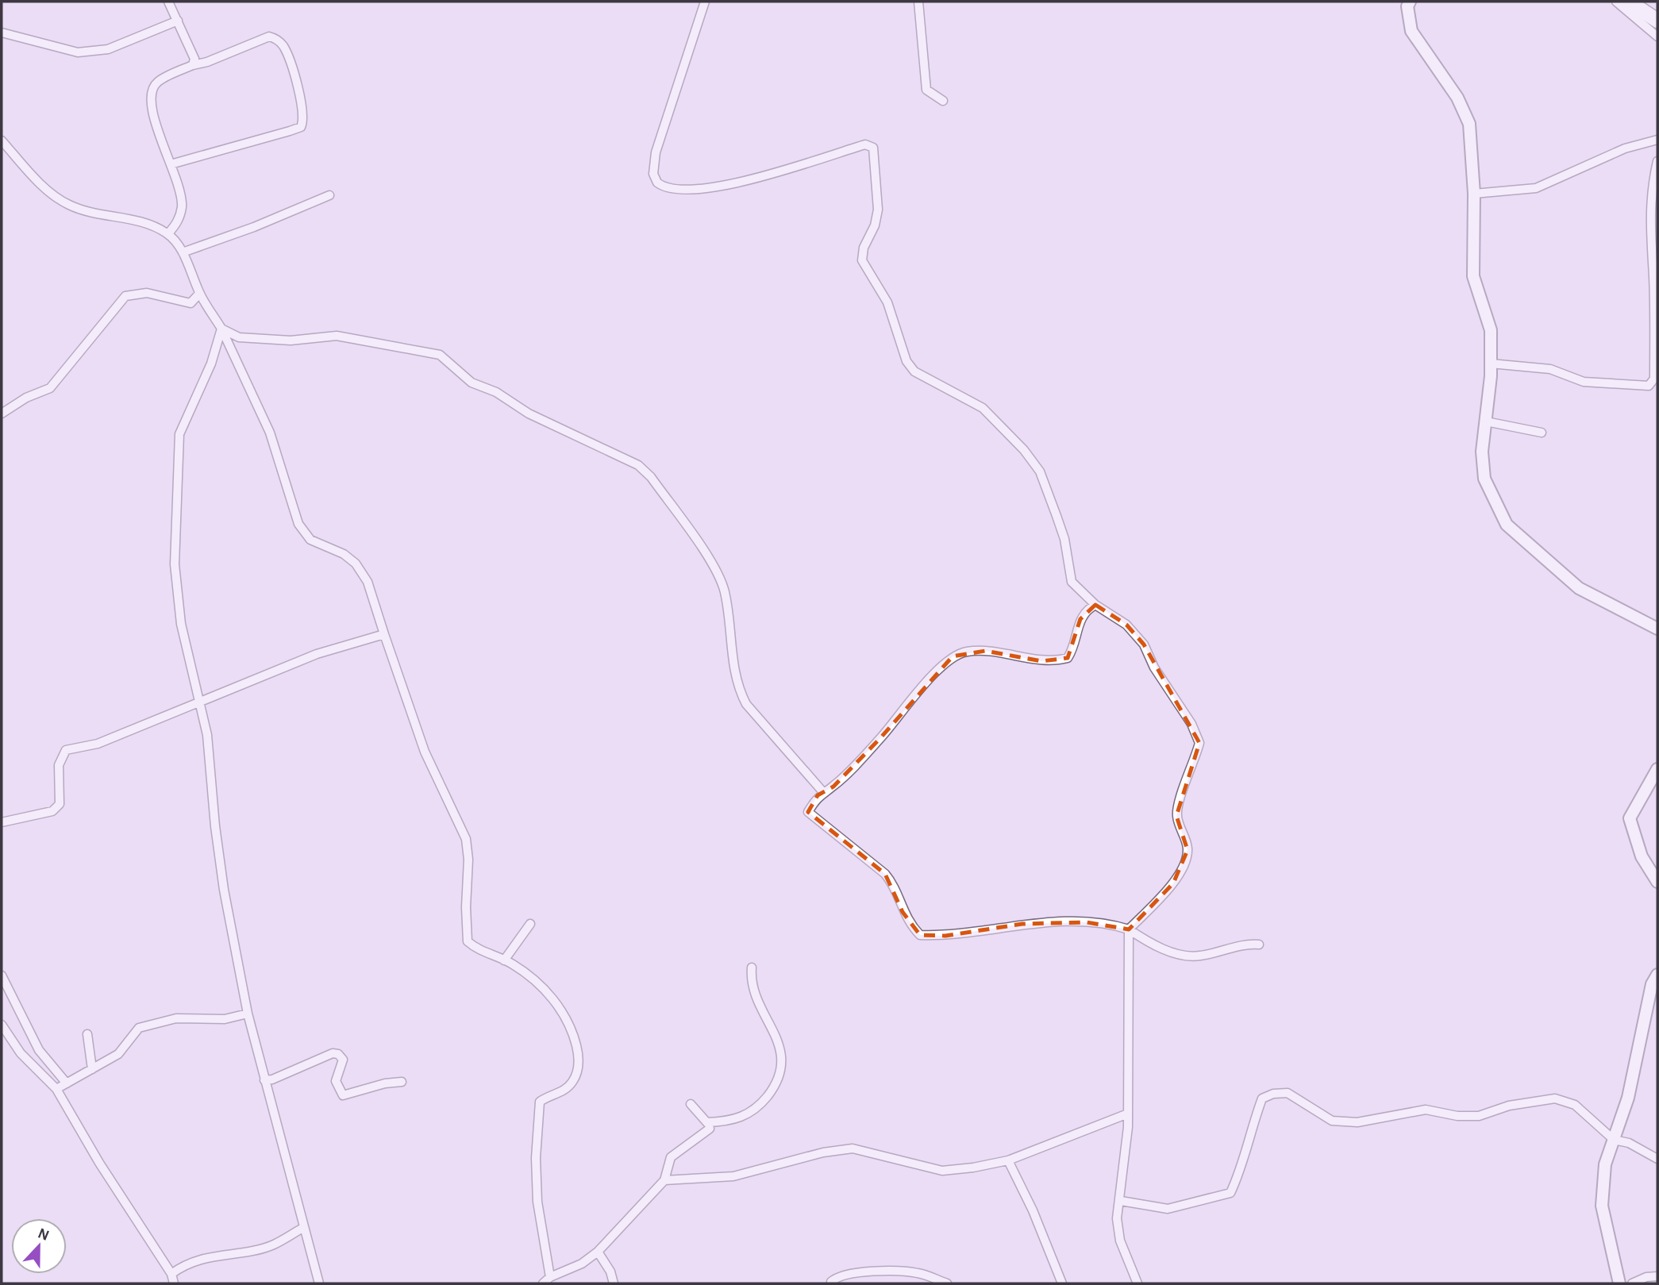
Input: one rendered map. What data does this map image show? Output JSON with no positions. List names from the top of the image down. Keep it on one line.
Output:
{"north":"top"}
